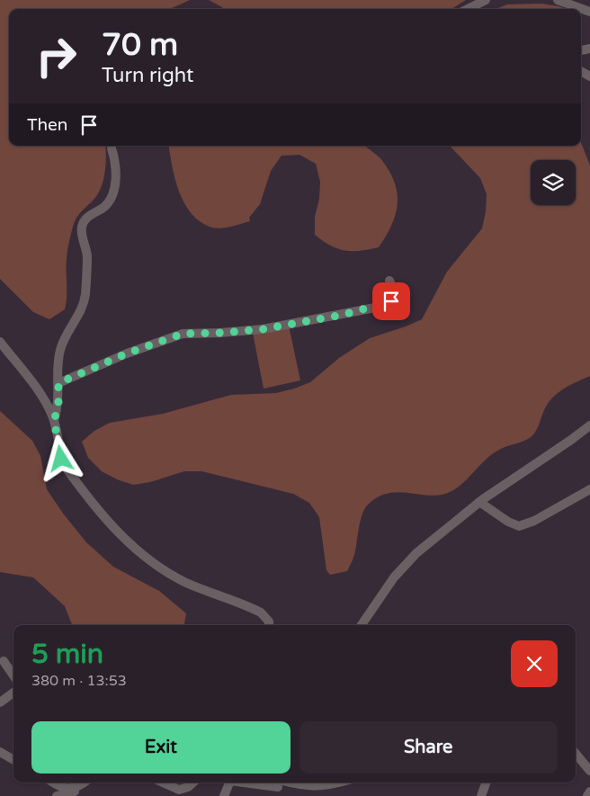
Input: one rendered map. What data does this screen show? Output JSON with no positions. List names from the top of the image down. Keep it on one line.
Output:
{"page":{"turn":["70 m","Turn right"],"then":"Then","heading":["5 min","380 m · 13:53"],"buttons":["Exit","Share"]}}
